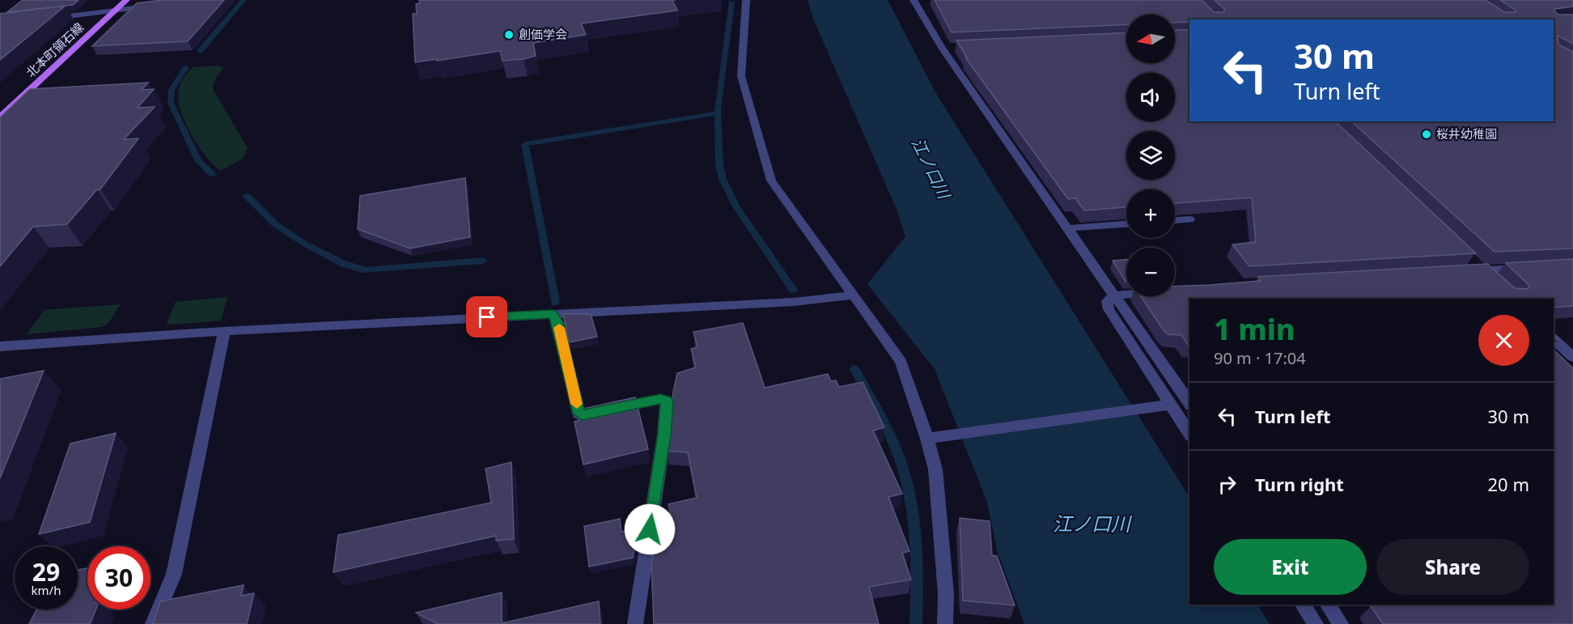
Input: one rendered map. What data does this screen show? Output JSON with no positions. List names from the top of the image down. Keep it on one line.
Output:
{"streets":{"main road":["北本町領石線"]},"water":["江ノ口川"],"places":["創価学会","桜井幼稚園"],"north":"left","page":{"map_buttons":["+","−"],"turn":["30 m","Turn left"],"heading":["1 min","90 m · 17:04"],"list":[{"name":"Turn left","value":"30 m"},{"name":"Turn right","value":"20 m"}],"buttons":["Exit","Share"],"speed":"29 km/h","limit":"30"}}
